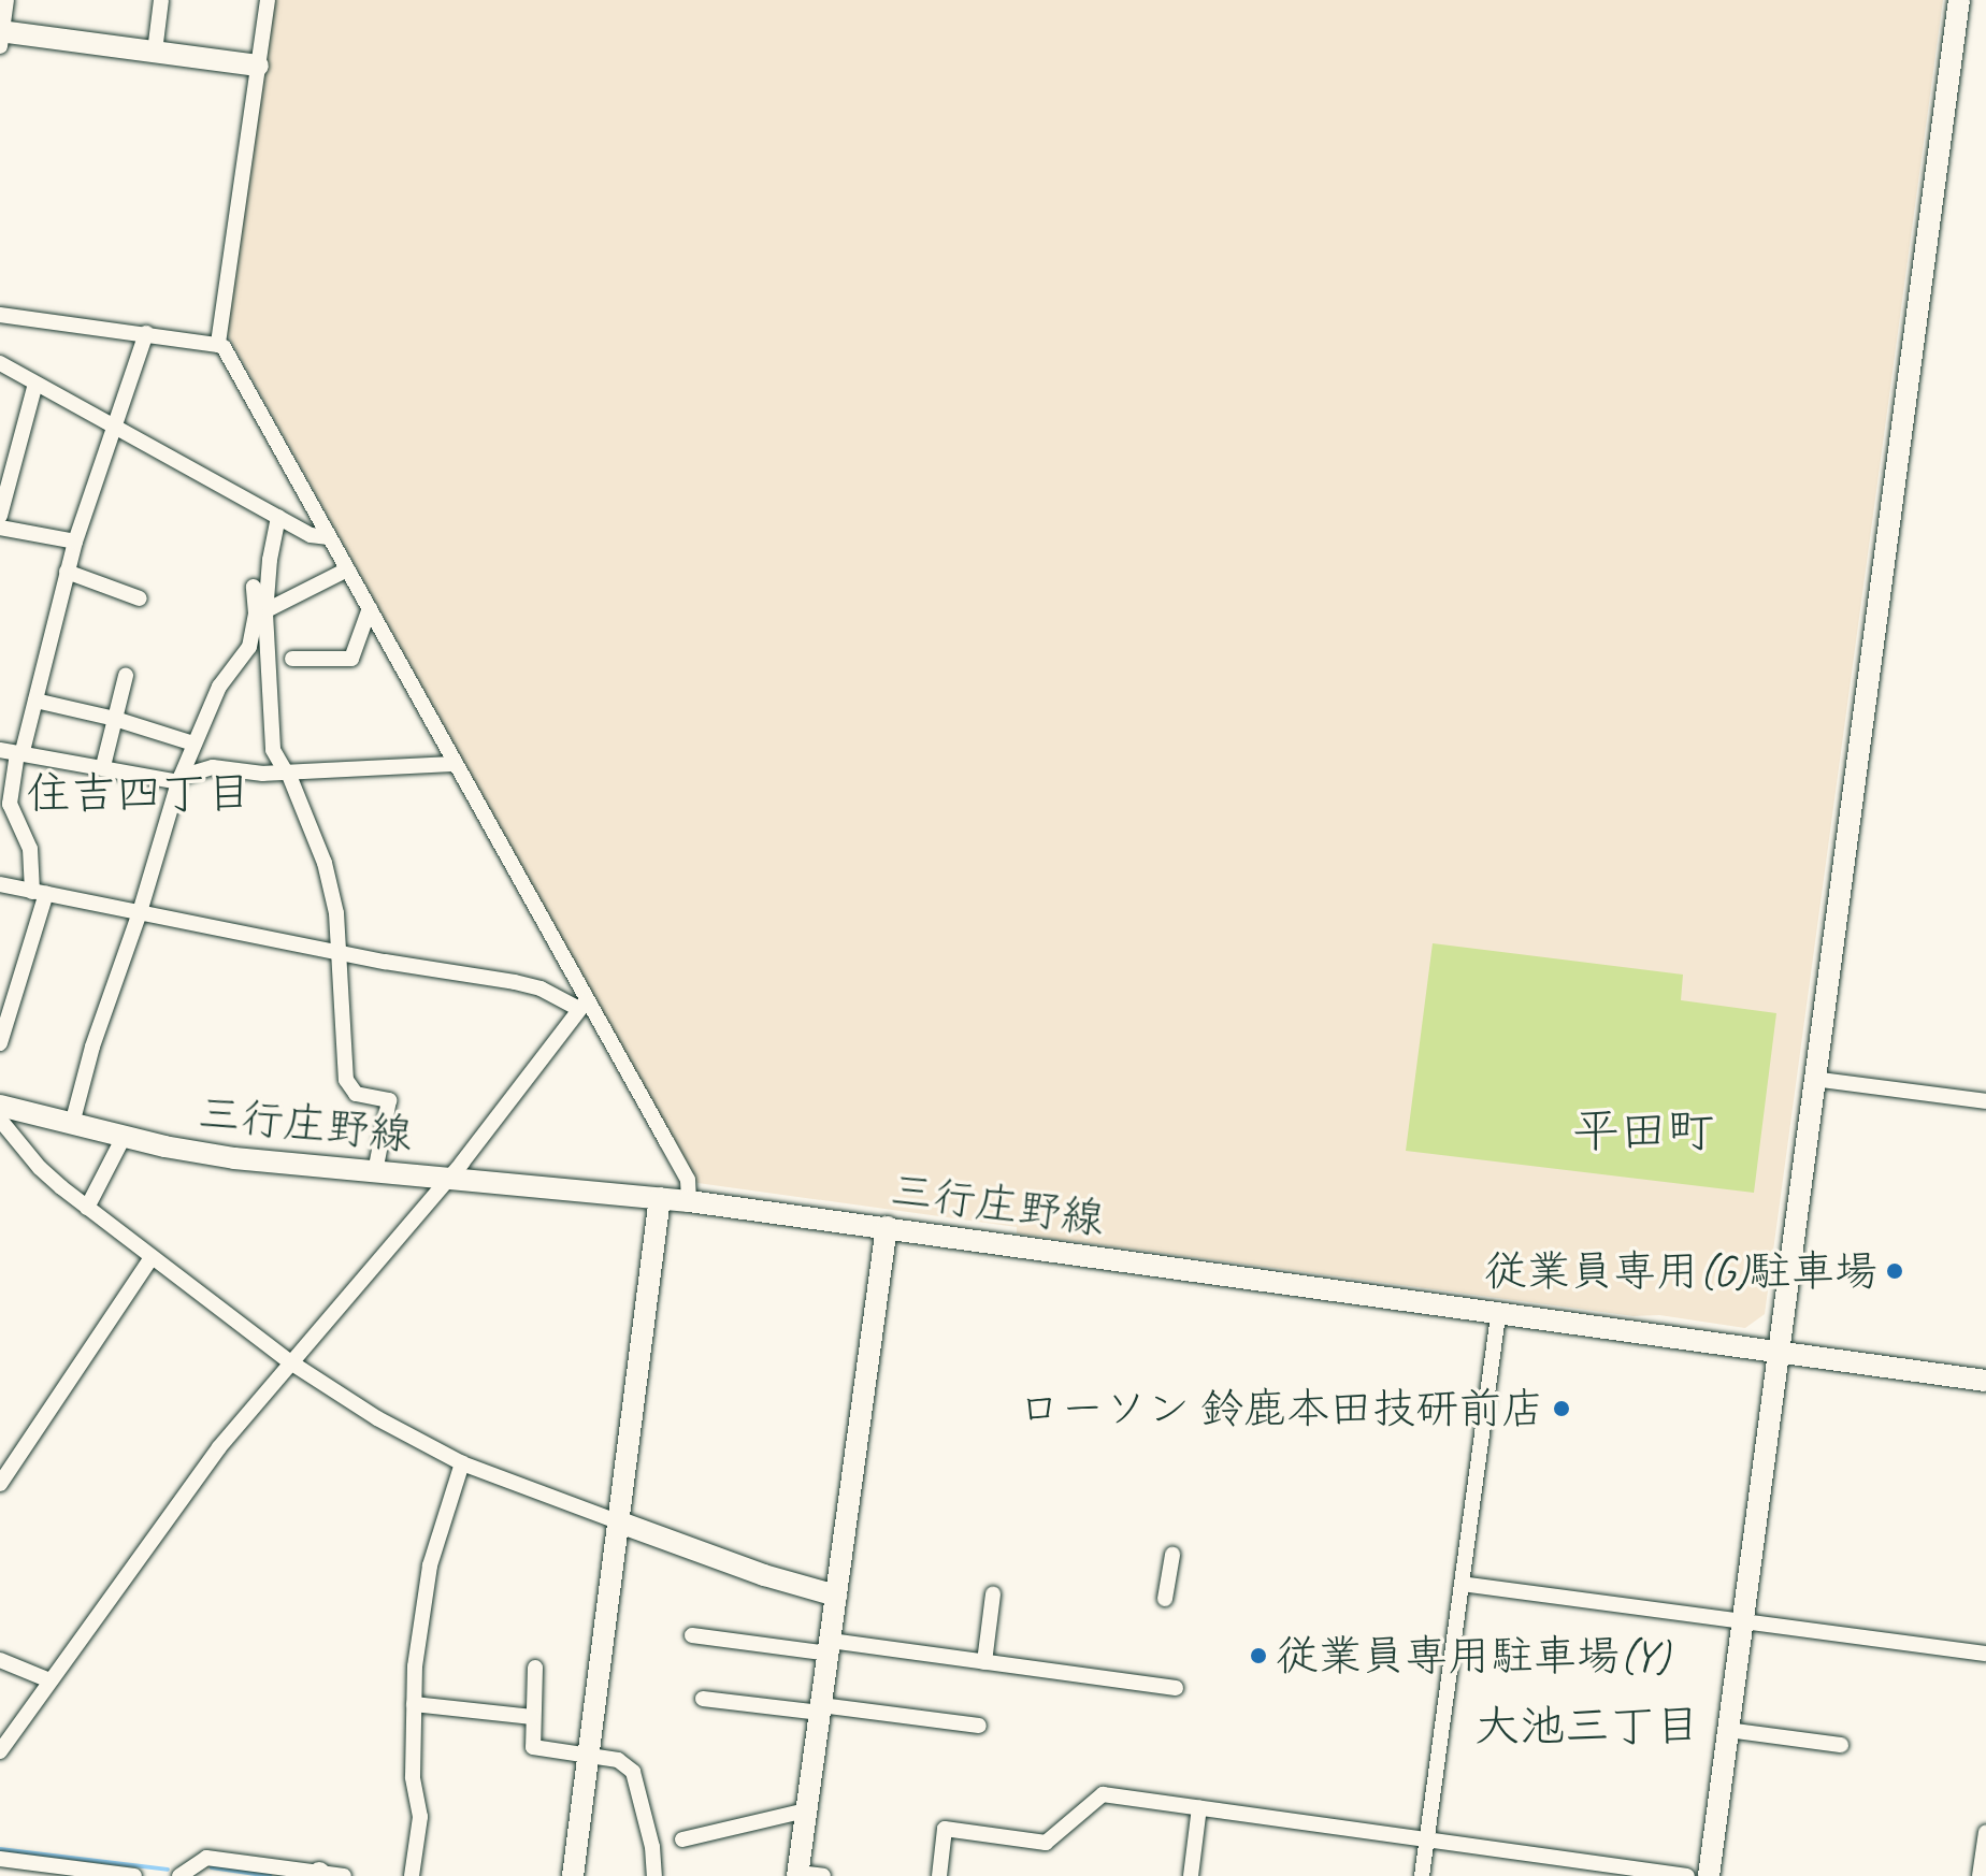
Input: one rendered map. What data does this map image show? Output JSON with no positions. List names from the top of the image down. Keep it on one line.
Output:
{"streets":{"street":["三行庄野線"]},"districts":["住吉四丁目","平田町","大池三丁目"],"places":["従業員専用(G)駐車場","ローソン 鈴鹿本田技研前店","従業員専用駐車場(Y)"]}
